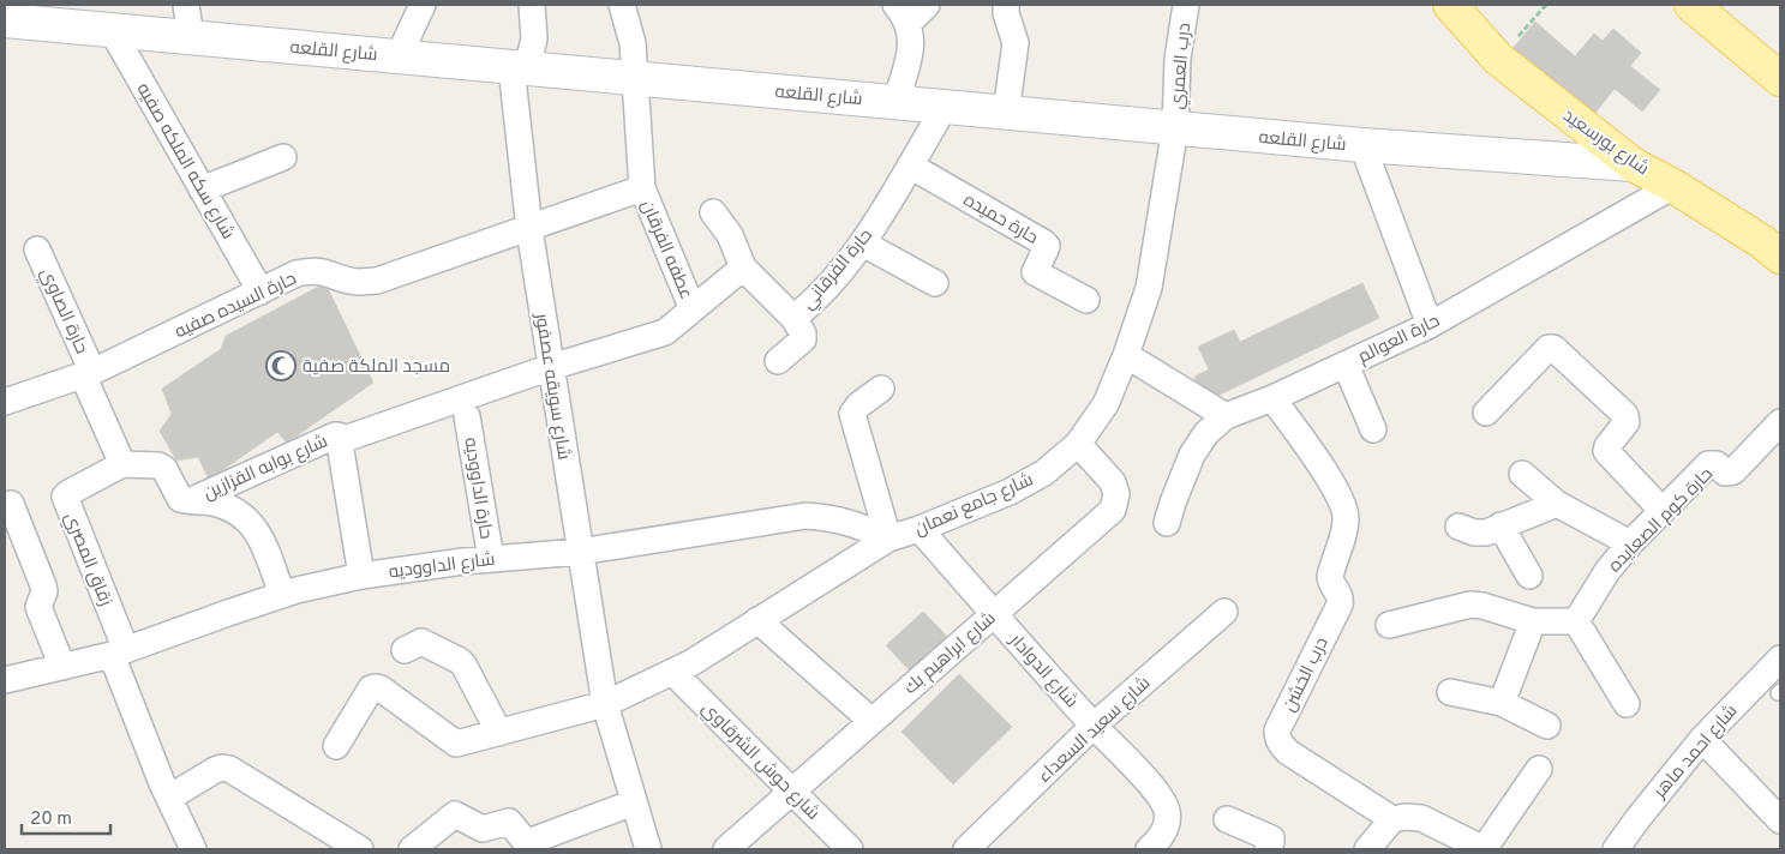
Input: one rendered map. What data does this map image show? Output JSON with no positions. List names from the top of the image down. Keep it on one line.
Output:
{"streets":{"main road":["شارع القلعه","شارع بورسعيد"],"street":["درب العمري","شارع سكه الملكه صفيه","حارة حميده","عطفه الفرقان","حارة الفرقاني","حارة السيده صفيه","حارة الصاوي","حارة العوالم","شارع سويقه عصفور","شارع بوابه القزازين","حارة الداووديه","شارع جامع نعمان","حارة كوم الصعايده","زقاق المصري","شارع الداووديه","شارع ابراهيم بك","شارع الدوادار","درب الخشن","شارع سعيد السعداء","شارع احمد ماهر","شارع حوش الشرقاوي"]},"crossings":[["شارع القلعه","درب العمري"],["شارع القلعه","شارع بورسعيد"],["شارع القلعه","شارع سكه الملكه صفيه"],["شارع القلعه","عطفه الفرقان"],["شارع القلعه","حارة الفرقاني"],["شارع القلعه","شارع سويقه عصفور"],["شارع القلعه","شارع جامع نعمان"],["درب العمري","شارع جامع نعمان"],["شارع بورسعيد","حارة العوالم"],["شارع سكه الملكه صفيه","حارة السيده صفيه"],["حارة حميده","حارة الفرقاني"],["عطفه الفرقان","حارة السيده صفيه"],["حارة السيده صفيه","حارة الصاوي"],["حارة السيده صفيه","شارع سويقه عصفور"],["حارة الصاوي","زقاق المصري"],["حارة العوالم","درب الخشن"],["شارع سويقه عصفور","شارع جامع نعمان"],["شارع سويقه عصفور","شارع الداووديه"],["شارع بوابه القزازين","شارع الداووديه"],["حارة الداووديه","شارع الداووديه"],["شارع جامع نعمان","شارع الداووديه"],["شارع جامع نعمان","شارع ابراهيم بك"],["شارع جامع نعمان","شارع الدوادار"],["شارع جامع نعمان","شارع حوش الشرقاوي"],["زقاق المصري","شارع الداووديه"],["شارع ابراهيم بك","شارع الدوادار"],["شارع ابراهيم بك","شارع حوش الشرقاوي"],["شارع الدوادار","شارع سعيد السعداء"]],"places":{"mosque":["مسجد الملكة صفية"]},"scale_bar":"20 m"}
